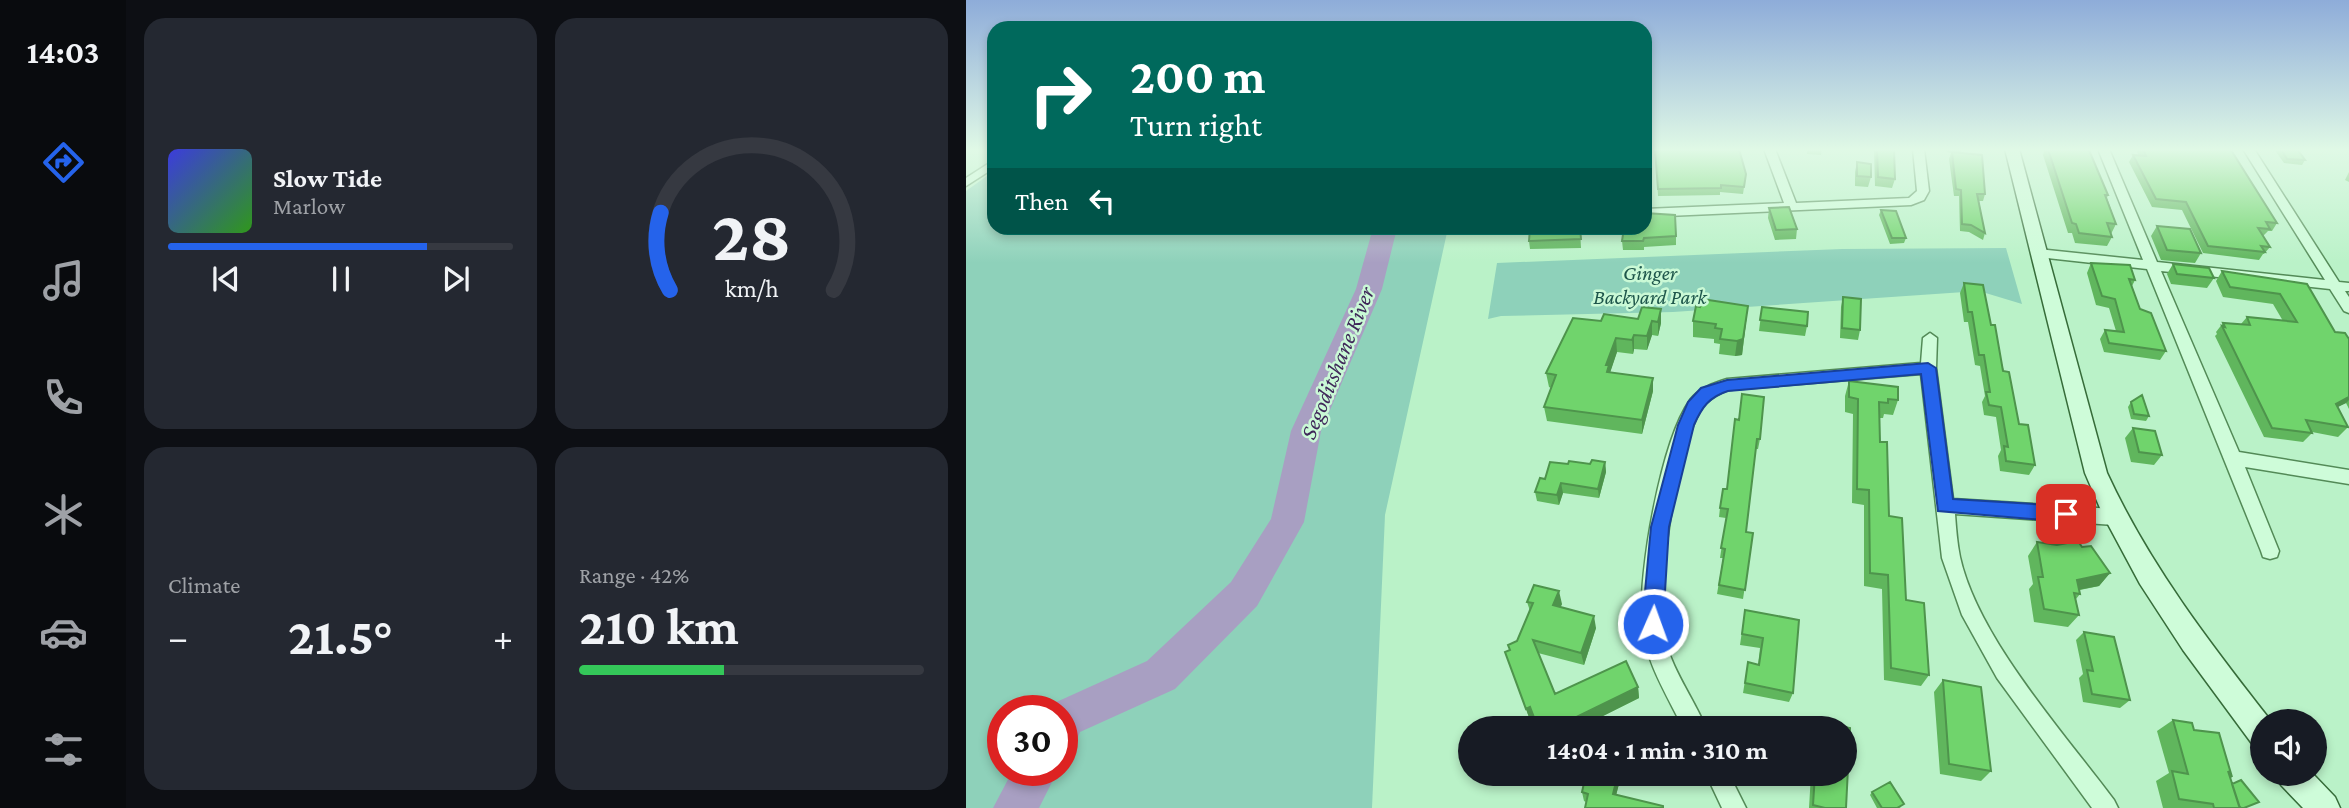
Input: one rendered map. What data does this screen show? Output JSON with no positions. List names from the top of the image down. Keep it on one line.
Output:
{"water":["Segoditshane River"],"parks":["Ginger Backyard Park"],"page":{"tabs":"14:03","turn":["200 m","Turn right"],"song":["Slow Tide","Marlow"],"then":"Then","tile":["Climate",["Range · 42%","210 km"]],"heat":["−","21.5°","+"],"limit":"30","trip":"14:04 · 1 min · 310 m","gauge":["28","km/h"]}}
